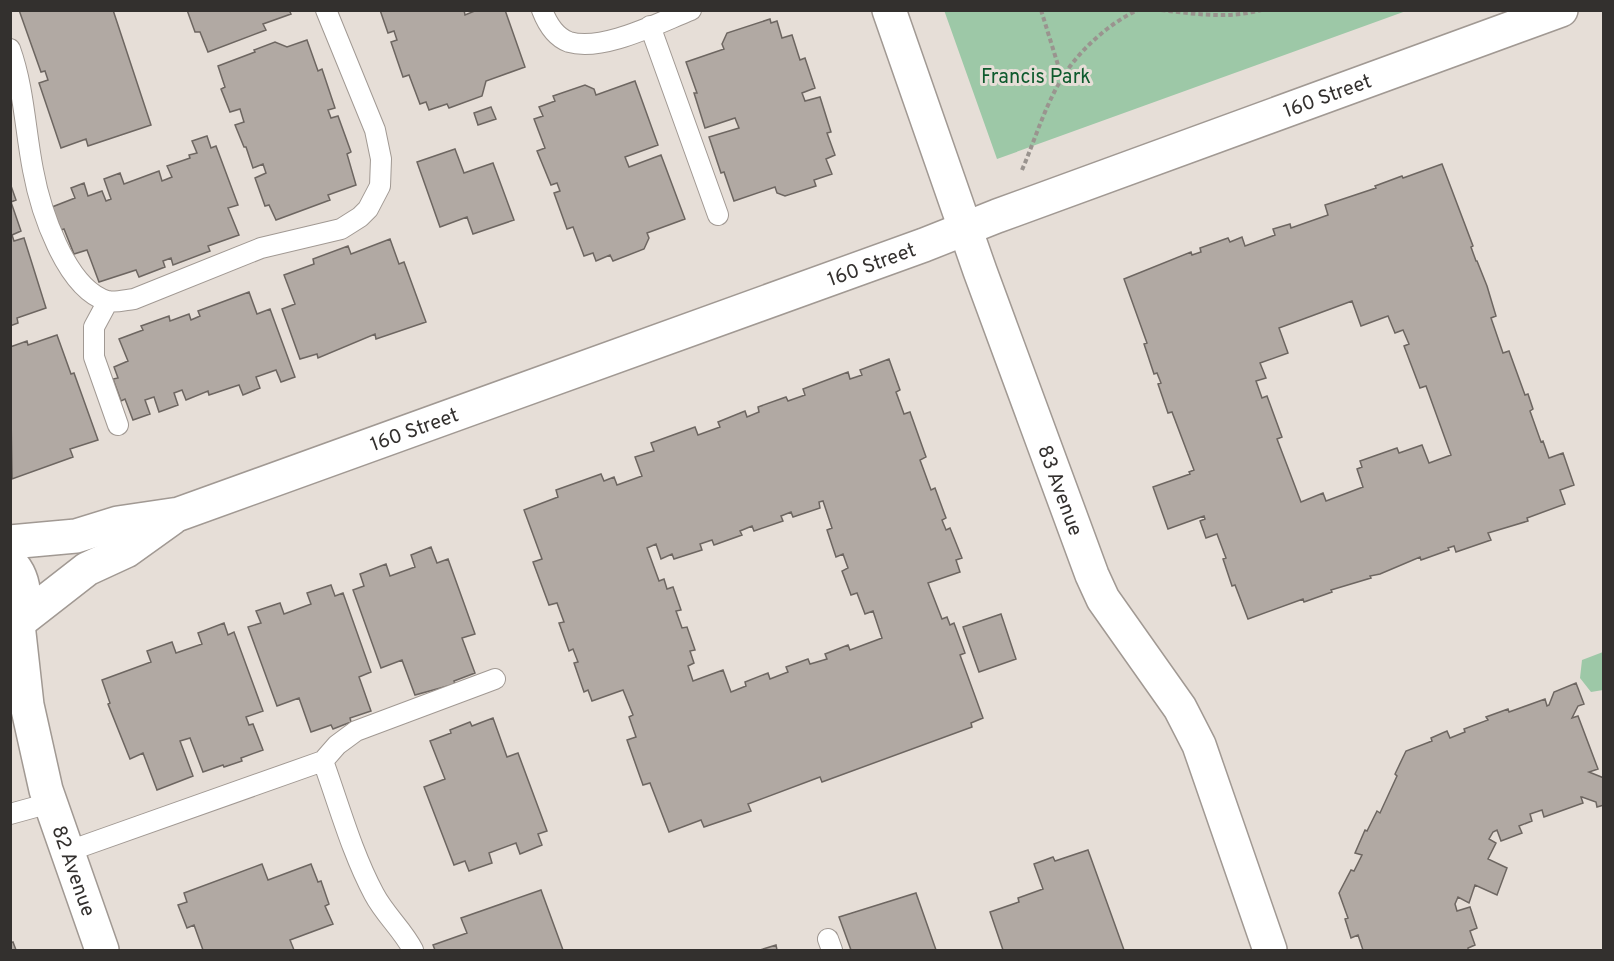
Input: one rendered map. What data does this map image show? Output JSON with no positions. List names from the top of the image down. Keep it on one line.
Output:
{"streets":{"street":["160 Street","83 Avenue","82 Avenue"]},"crossings":[["160 Street","83 Avenue"],["160 Street","82 Avenue"]],"parks":["Francis Park"]}
